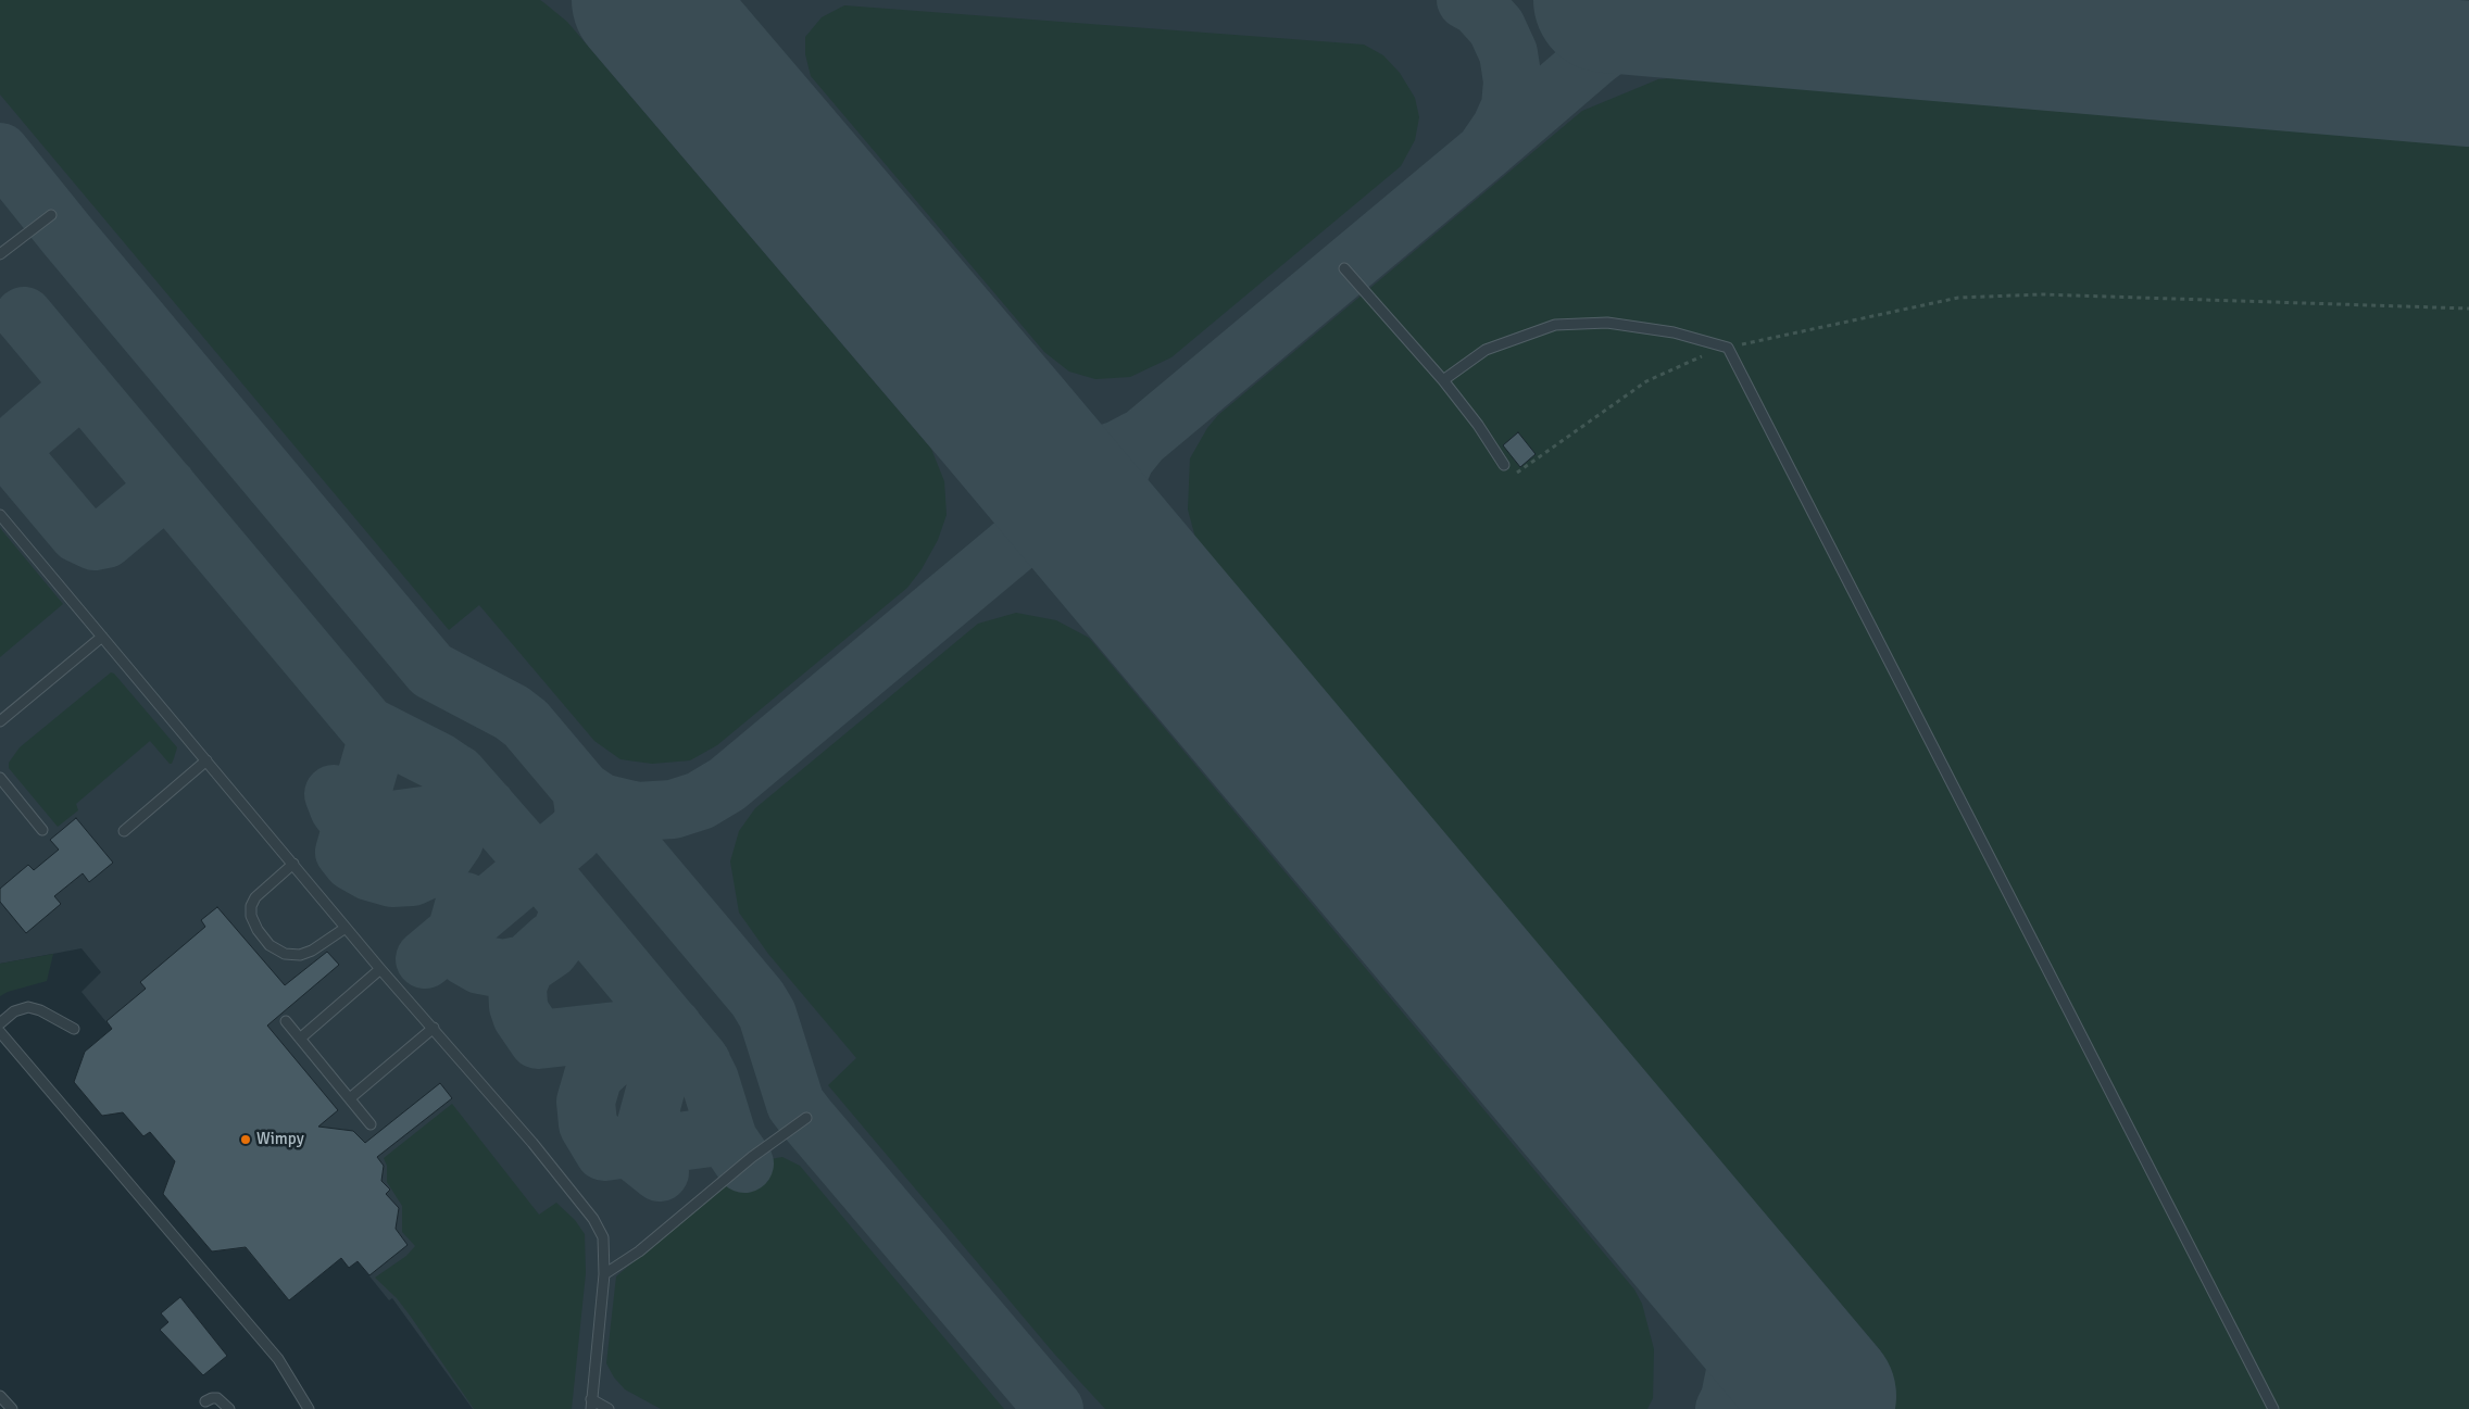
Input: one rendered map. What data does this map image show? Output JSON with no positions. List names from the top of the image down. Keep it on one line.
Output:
{"places":["Wimpy"]}
